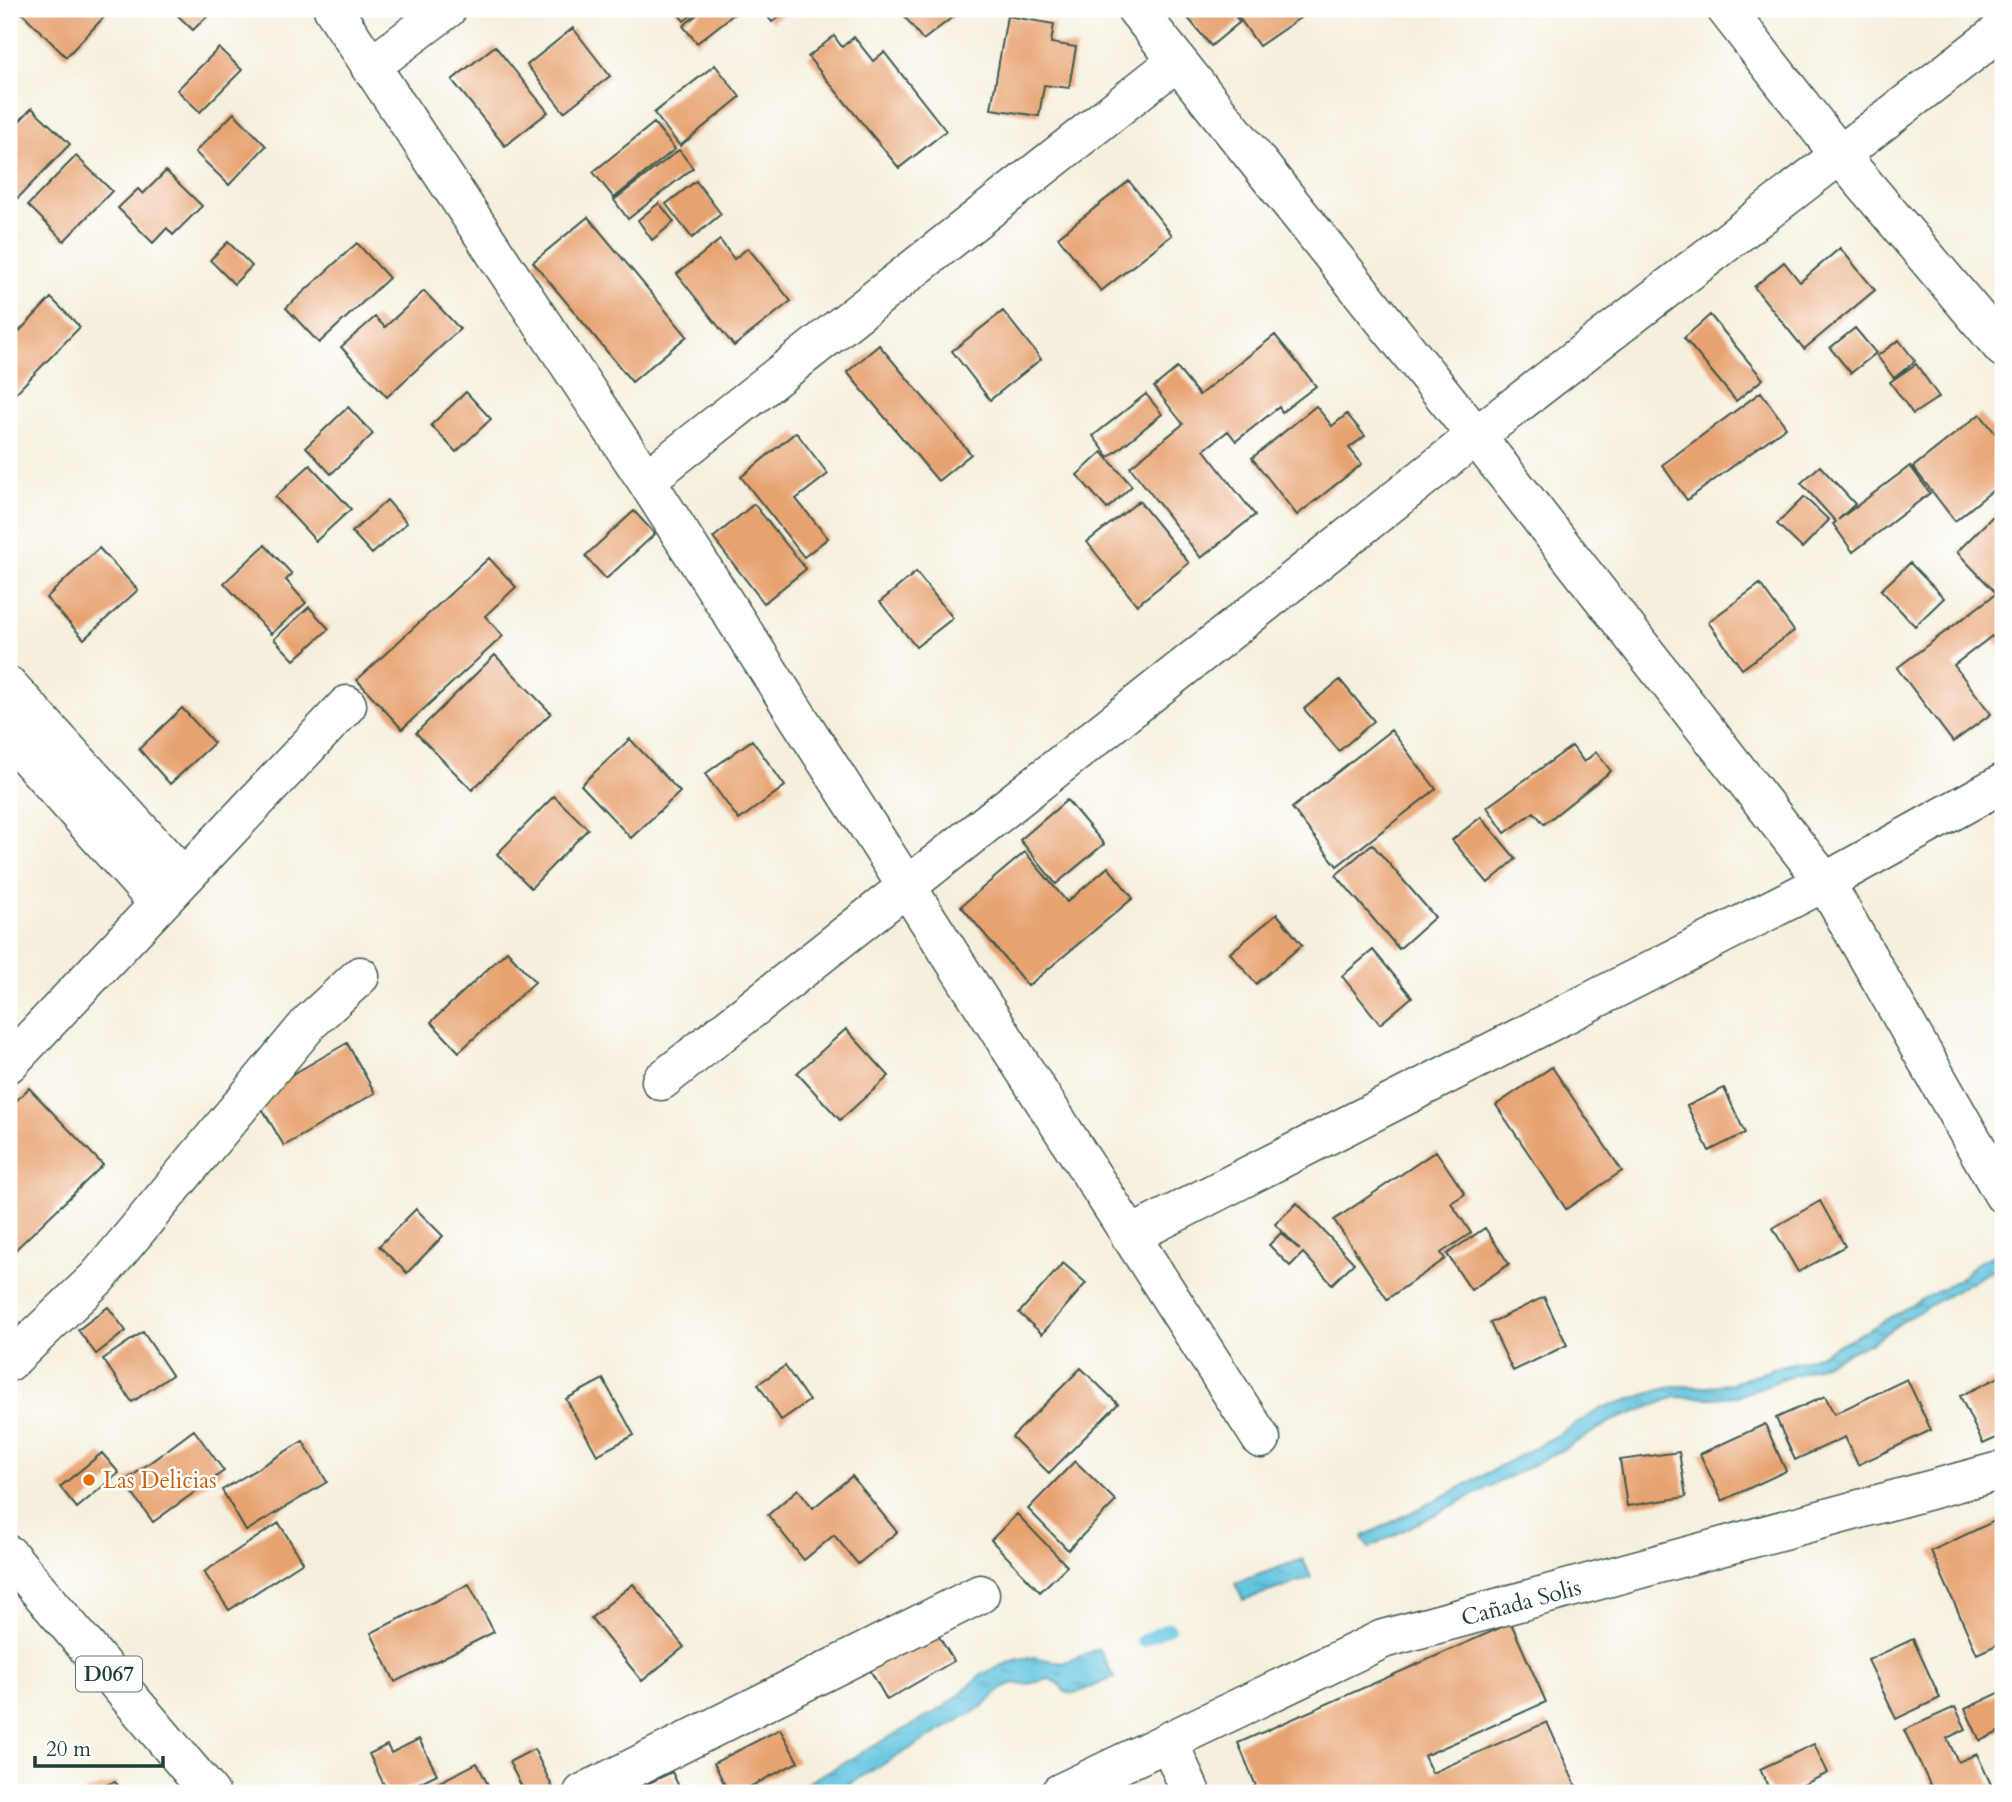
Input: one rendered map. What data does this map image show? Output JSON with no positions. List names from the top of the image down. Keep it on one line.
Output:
{"streets":{"street":["Cañada Solis","D067"]},"places":["Las Delicias"],"scale_bar":"20 m"}
